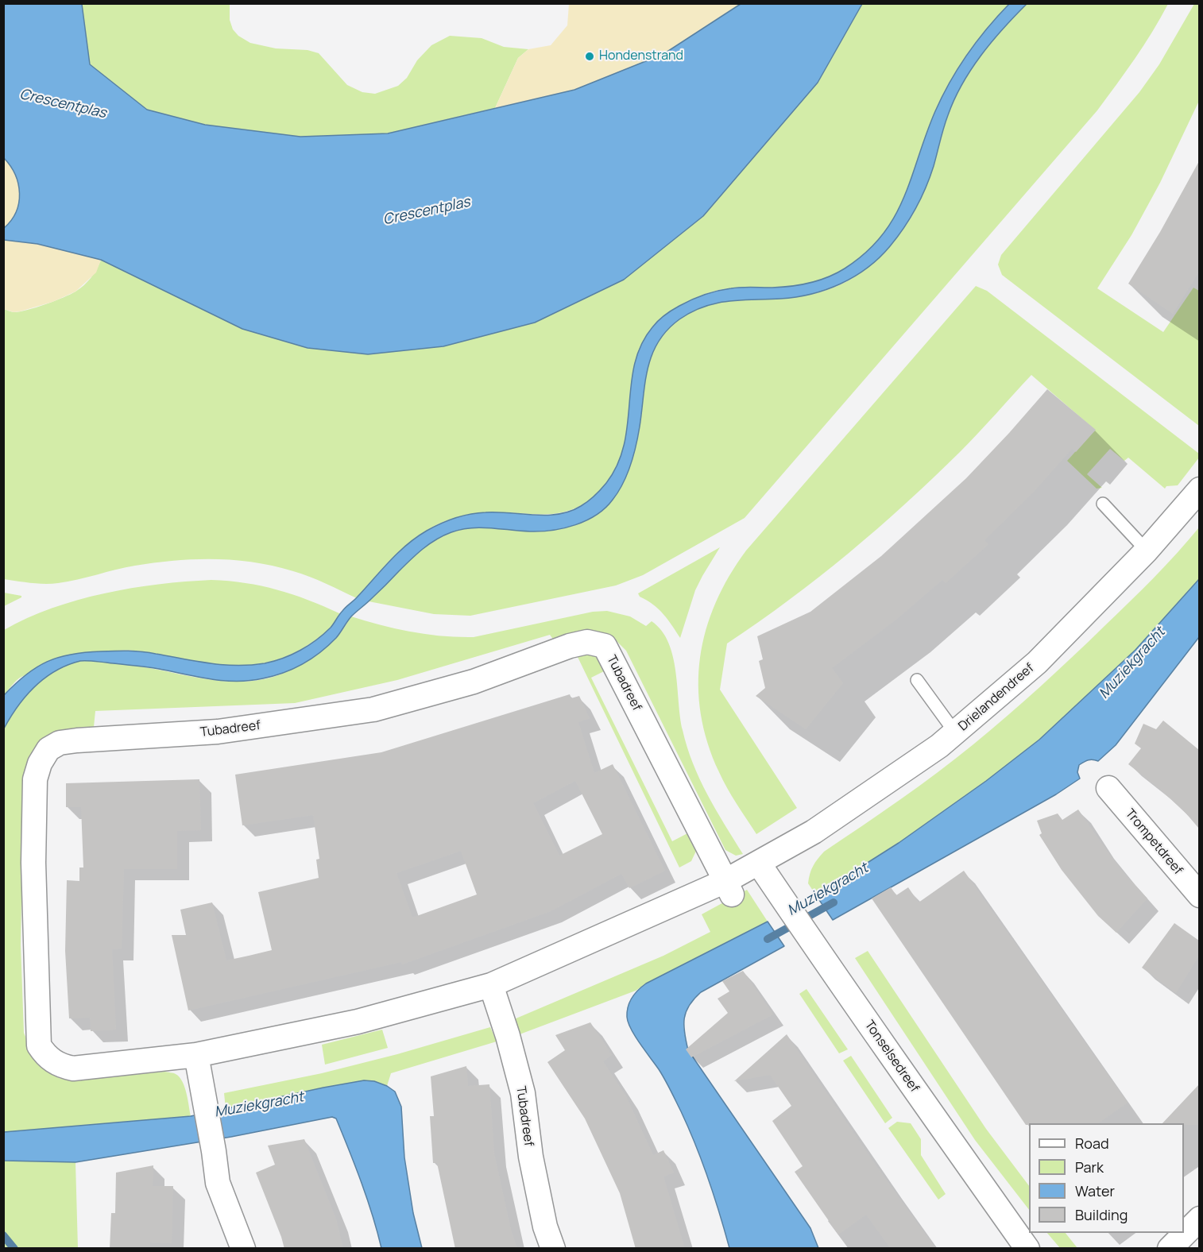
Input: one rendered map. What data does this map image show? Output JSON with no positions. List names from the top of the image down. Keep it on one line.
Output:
{"streets":{"street":["Tubadreef","Drielandendreef","Trompetdreef","Tonselsedreef"]},"crossings":[["Tubadreef","Drielandendreef"],["Tubadreef","Tonselsedreef"],["Drielandendreef","Tonselsedreef"]],"water":["Crescentplas","Muziekgracht"],"places":["Hondenstrand"],"legend":["Road","Park","Water","Building"]}
